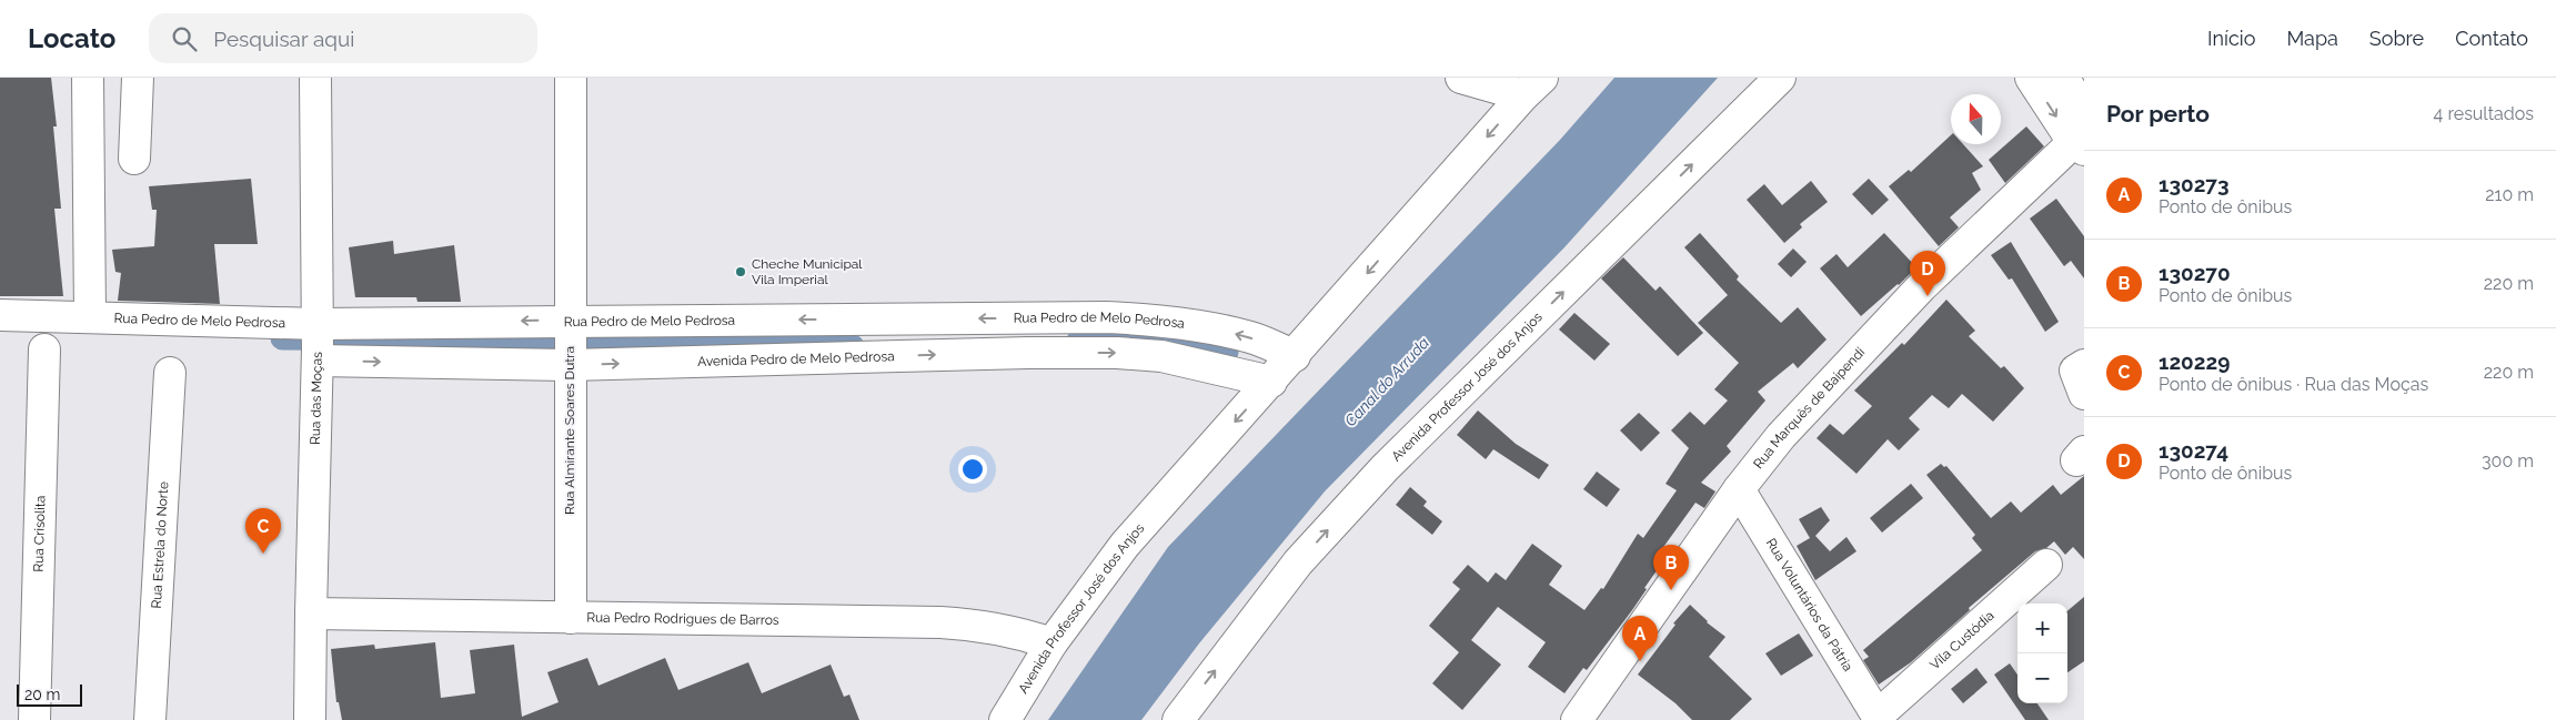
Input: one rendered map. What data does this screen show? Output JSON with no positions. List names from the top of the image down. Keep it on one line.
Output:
{"streets":{"street":["Rua Pedro de Melo Pedrosa","Avenida Pedro de Melo Pedrosa","Avenida Professor José dos Anjos","Rua das Moças","Rua Marquês de Baipendi","Rua Almirante Soares Dutra","Rua Crisolita","Rua Estrela do Norte","Rua Voluntários da Pátria","Rua Pedro Rodrigues de Barros","Vila Custódia"]},"crossings":[["Rua Pedro de Melo Pedrosa","Avenida Pedro de Melo Pedrosa"],["Rua Pedro de Melo Pedrosa","Avenida Professor José dos Anjos"],["Rua Pedro de Melo Pedrosa","Rua das Moças"],["Rua Pedro de Melo Pedrosa","Rua Almirante Soares Dutra"],["Avenida Pedro de Melo Pedrosa","Avenida Professor José dos Anjos"],["Avenida Pedro de Melo Pedrosa","Rua das Moças"],["Avenida Pedro de Melo Pedrosa","Rua Almirante Soares Dutra"],["Avenida Professor José dos Anjos","Rua Pedro Rodrigues de Barros"],["Rua das Moças","Rua Pedro Rodrigues de Barros"],["Rua Marquês de Baipendi","Rua Voluntários da Pátria"],["Rua Almirante Soares Dutra","Rua Pedro Rodrigues de Barros"],["Rua Voluntários da Pátria","Vila Custódia"]],"one_way":["Rua Pedro de Melo Pedrosa","Avenida Pedro de Melo Pedrosa"],"water":["Canal do Arruda"],"places":["Cheche Municipal Vila Imperial"],"scale_bar":"20 m","north":"top","page":{"header":"Locato","search":"Pesquisar aqui","nav":["Início","Mapa","Sobre","Contato"],"heading":["Por perto","4 resultados"],"list":[{"mark":"A","name":"130273","note":"Ponto de ônibus","value":"210 m"},{"mark":"B","name":"130270","note":"Ponto de ônibus","value":"220 m"},{"mark":"C","name":"120229","note":"Ponto de ônibus · Rua das Moças","value":"220 m"},{"mark":"D","name":"130274","note":"Ponto de ônibus","value":"300 m"}],"pins":["D","C","B","A"],"map_buttons":["+","−"],"scale":"20 m"}}
